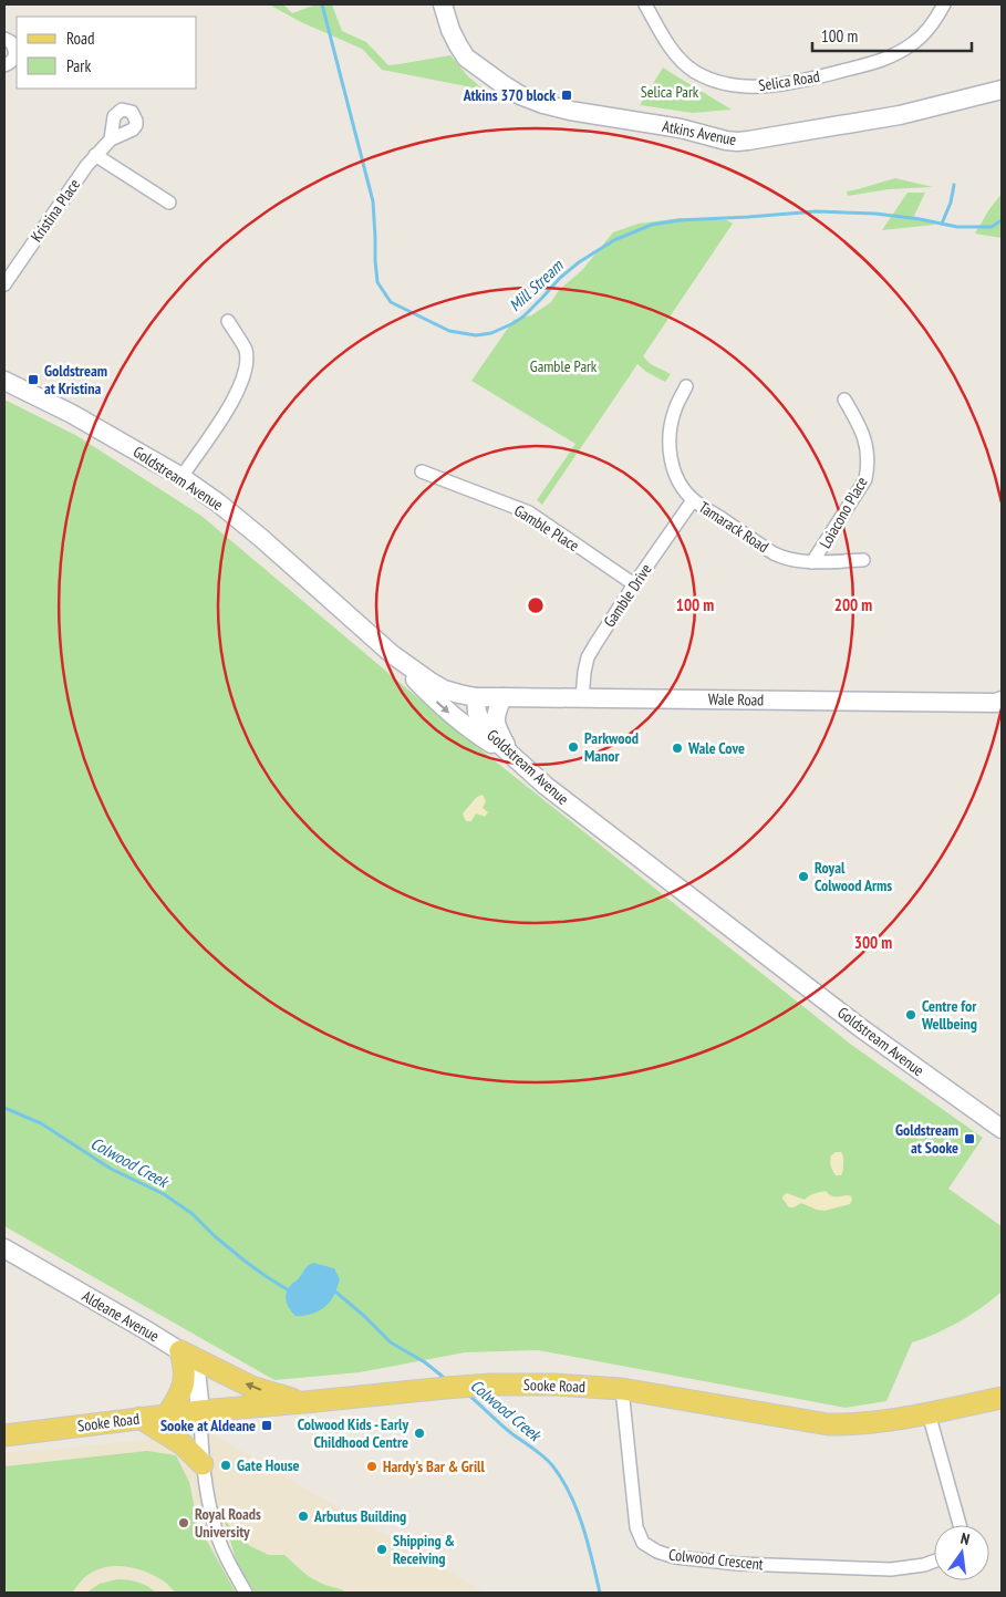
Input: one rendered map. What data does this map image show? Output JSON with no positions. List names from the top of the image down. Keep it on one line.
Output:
{"streets":{"main road":["Sooke Road"],"street":["Selica Road","Atkins Avenue","Kristina Place","Goldstream Avenue","Loiacono Place","Tamarack Road","Gamble Place","Gamble Drive","Wale Road","Aldeane Avenue","Colwood Crescent"]},"crossings":[["Goldstream Avenue","Wale Road"],["Loiacono Place","Tamarack Road"],["Tamarack Road","Gamble Drive"],["Gamble Place","Gamble Drive"],["Gamble Drive","Wale Road"],["Aldeane Avenue","Sooke Road"],["Sooke Road","Colwood Crescent"]],"water":["Mill Stream","Colwood Creek"],"parks":["Selica Park","Gamble Park"],"places":{"transit":["Atkins 370 block","Goldstream at Kristina","Goldstream at Sooke","Sooke at Aldeane"],"other":["Parkwood Manor","Wale Cove","Royal Colwood Arms","Centre for Wellbeing","Colwood Kids - Early Childhood Centre","Gate House","Hardy's Bar & Grill","Arbutus Building","Royal Roads University","Shipping & Receiving"]},"legend":["Road","Park"],"scale_bar":"100 m","north":"top","rings":["100 m","200 m","300 m"]}
